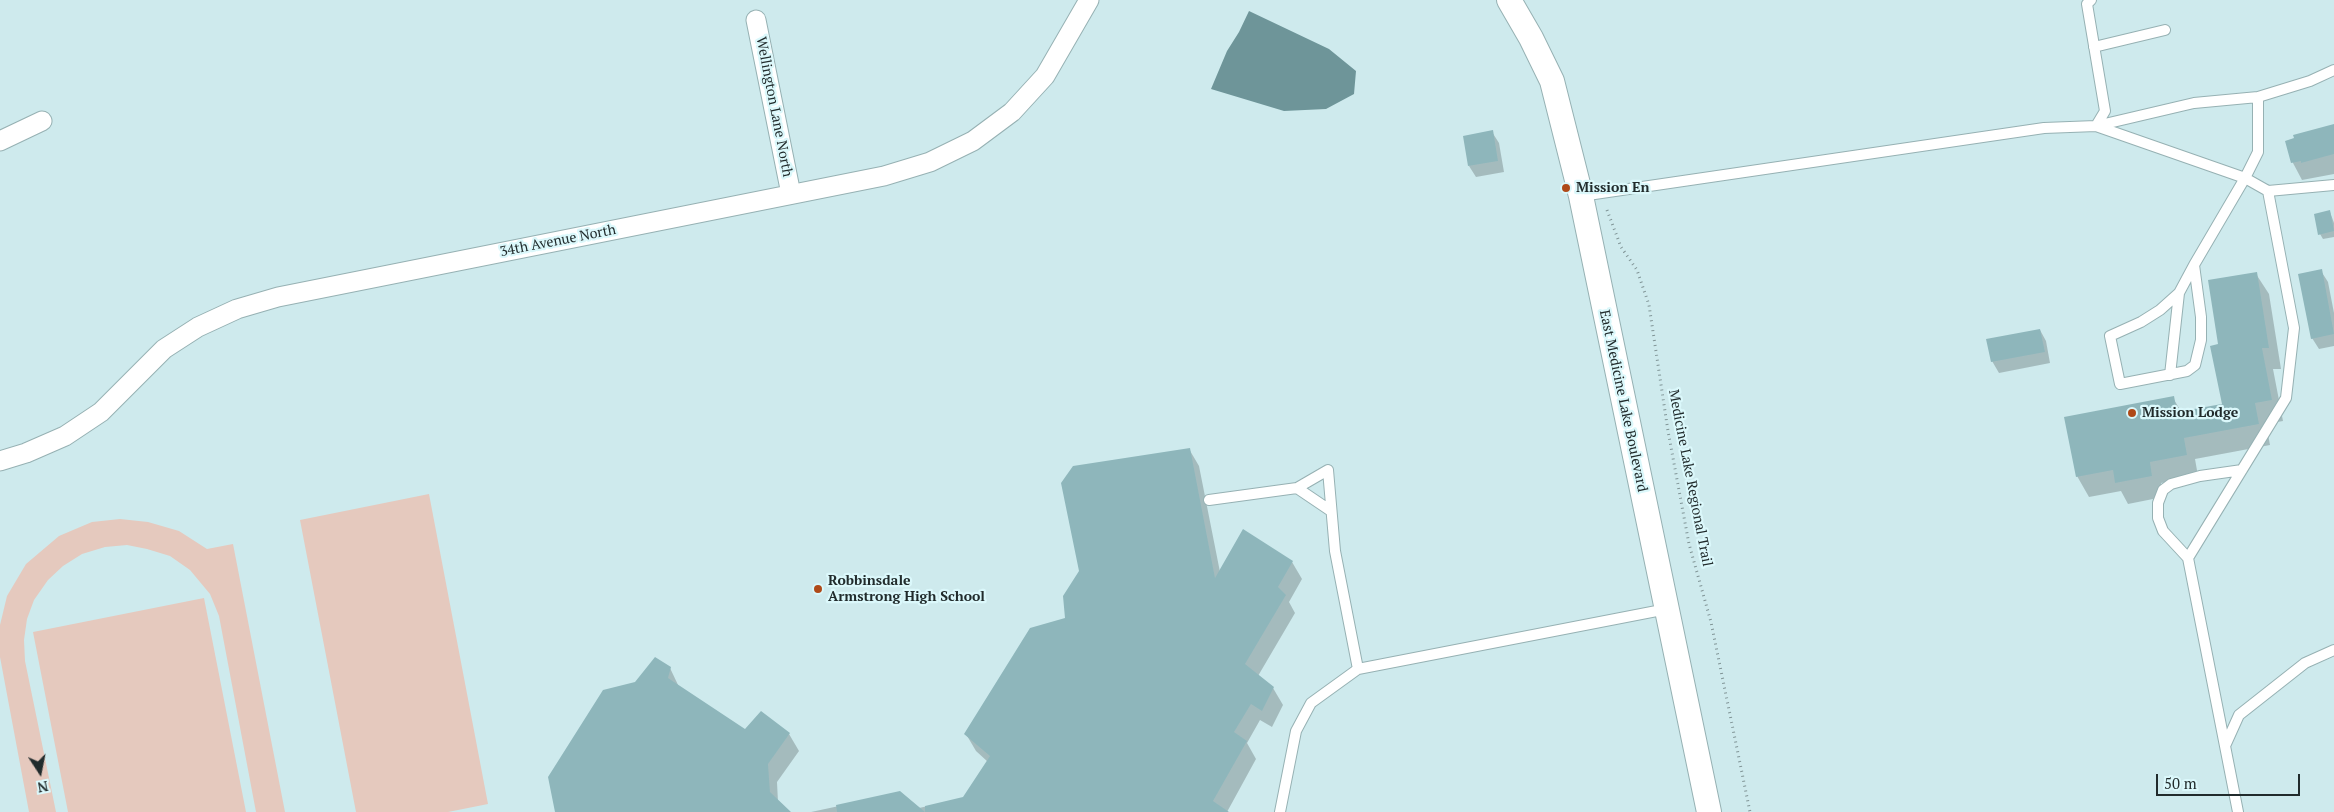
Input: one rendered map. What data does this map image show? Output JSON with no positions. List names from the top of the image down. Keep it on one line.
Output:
{"streets":{"street":["Wellington Lane North","34th Avenue North","East Medicine Lake Boulevard"],"path":["Medicine Lake Regional Trail"]},"crossings":[["Wellington Lane North","34th Avenue North"]],"places":["Mission En","Mission Lodge","Robbinsdale Armstrong High School"],"scale_bar":"50 m","north":"bottom"}
